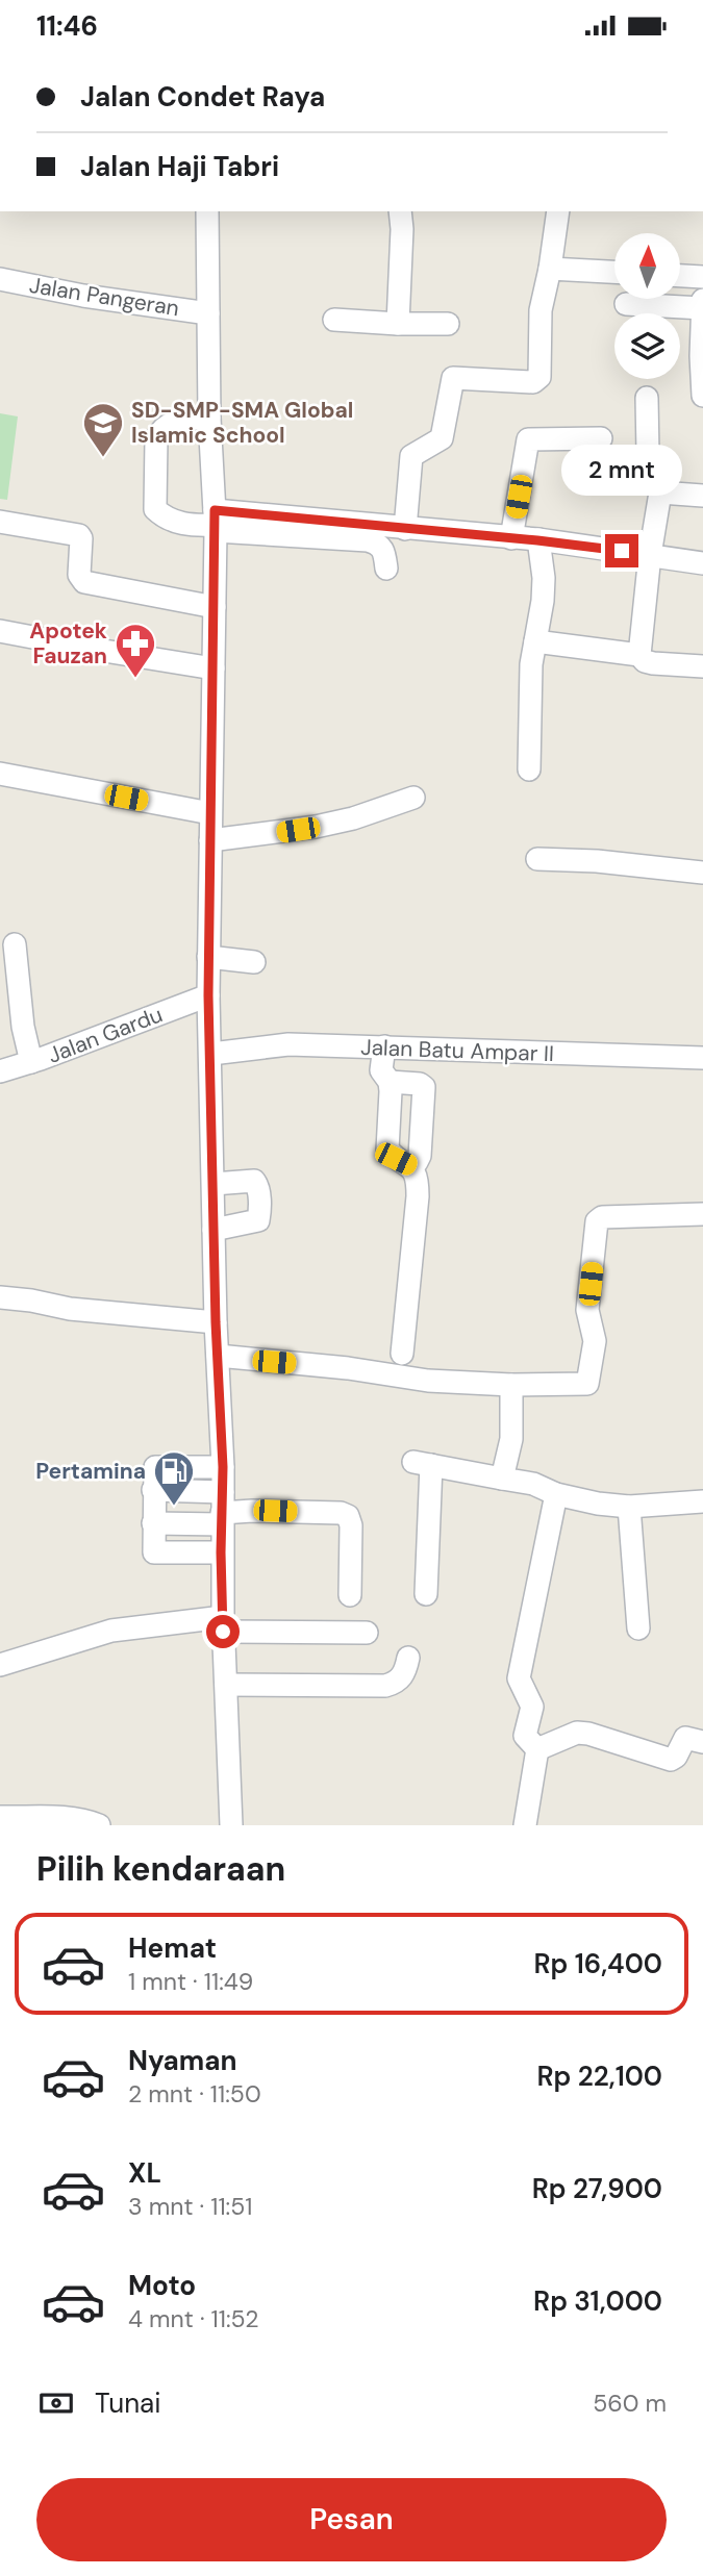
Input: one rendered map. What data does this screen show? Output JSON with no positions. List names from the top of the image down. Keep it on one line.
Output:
{"streets":{"street":["Jalan Pangeran","Jalan Gardu","Jalan Batu Ampar II"]},"places":{"school or university":["SD-SMP-SMA Global Islamic School"],"pharmacy":["Apotek Fauzan"],"fuel station":["Pertamina"]},"north":"top","page":{"status":"11:46","banner":["Jalan Condet Raya","Jalan Haji Tabri"],"bubble":"2 mnt","heading":"Pilih kendaraan","list":[{"name":"Hemat","note":"1 mnt · 11:49","value":"Rp 16,400"},{"name":"Nyaman","note":"2 mnt · 11:50","value":"Rp 22,100"},{"name":"XL","note":"3 mnt · 11:51","value":"Rp 27,900"},{"name":"Moto","note":"4 mnt · 11:52","value":"Rp 31,000"}],"pay":["Tunai","560 m"],"buttons":"Pesan"}}
